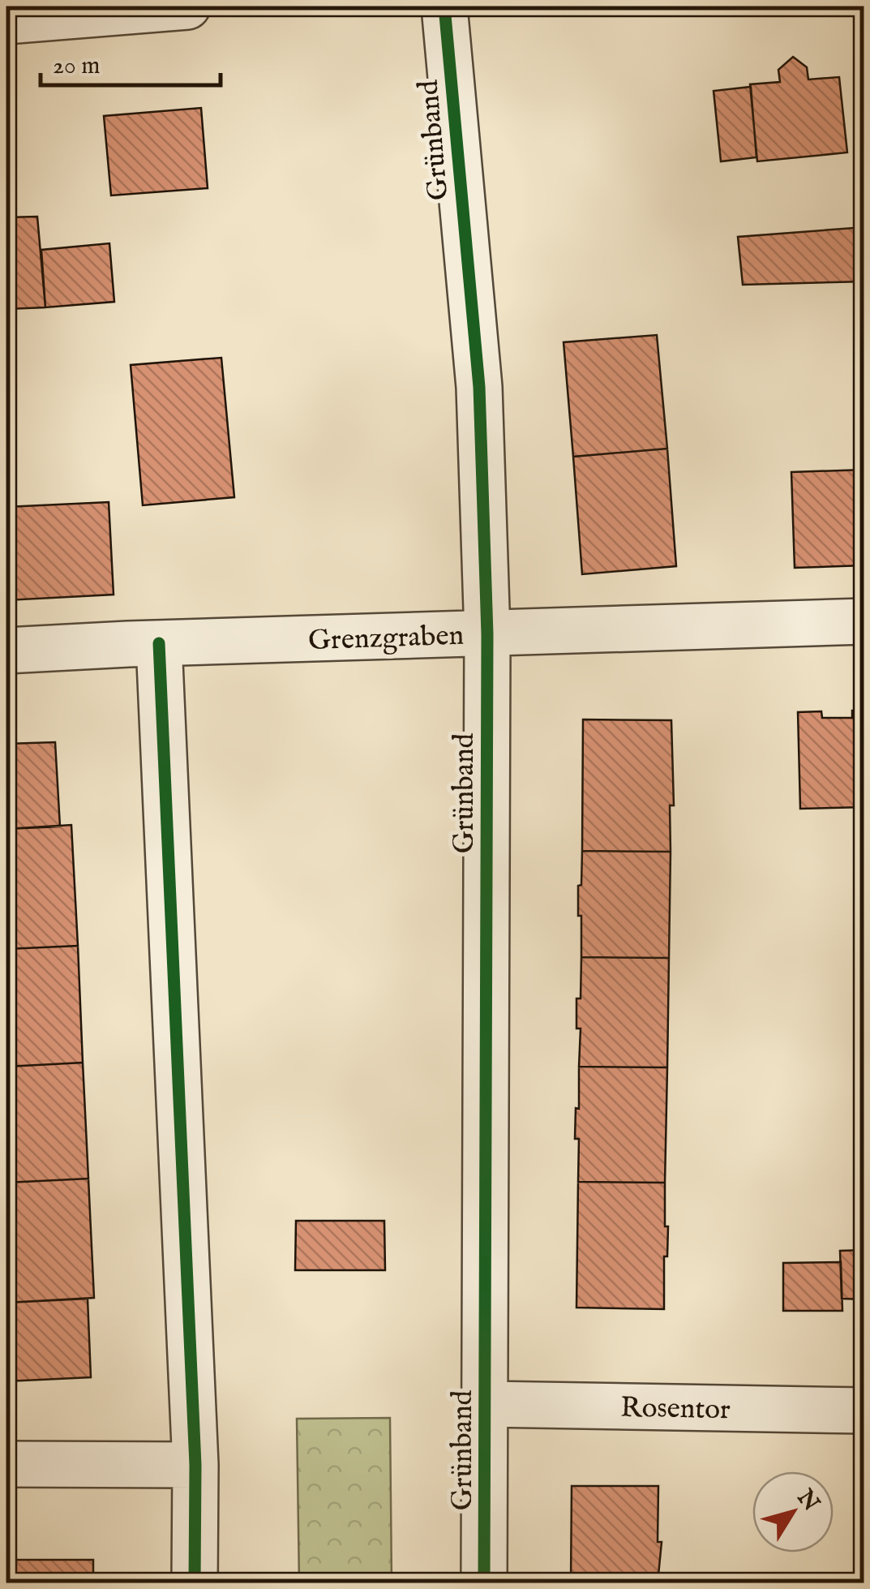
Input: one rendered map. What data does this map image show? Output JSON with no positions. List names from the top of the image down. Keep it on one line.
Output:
{"streets":{"street":["Grünband","Grenzgraben","Rosentor"]},"crossings":[["Grünband","Grenzgraben"],["Grünband","Rosentor"]],"scale_bar":"20 m","north":"top right"}
